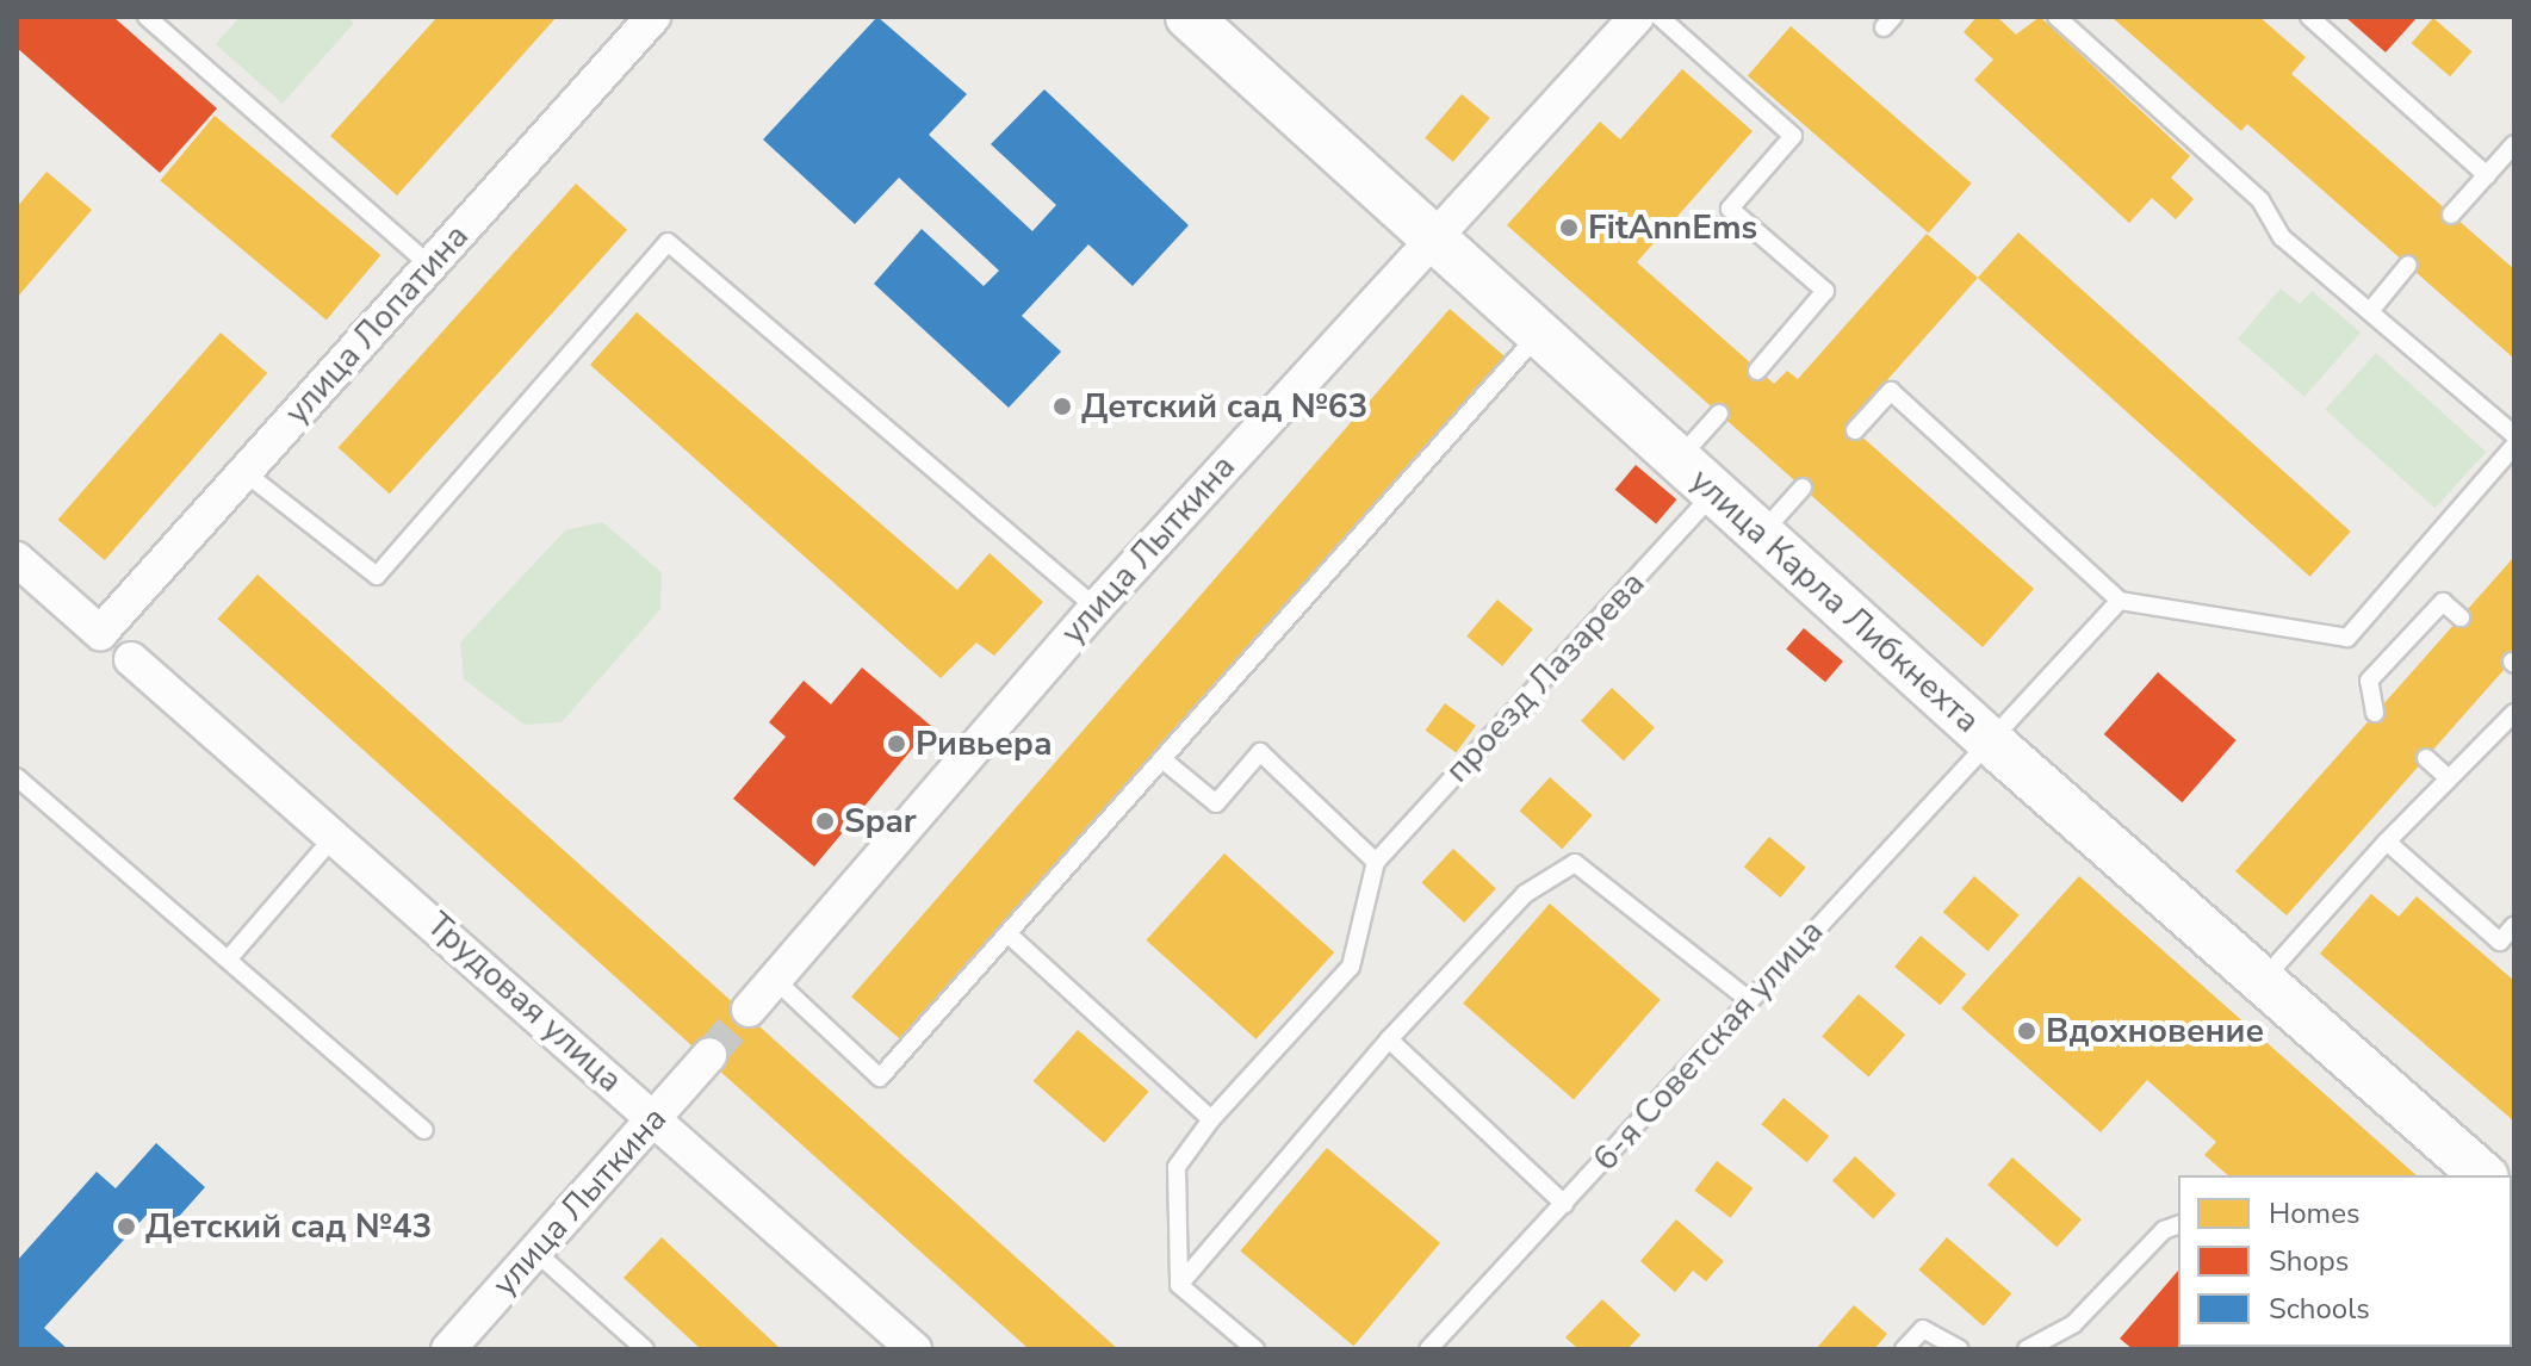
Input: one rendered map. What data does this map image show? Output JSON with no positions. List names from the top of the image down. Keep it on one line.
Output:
{"streets":{"street":["улица Лопатина","улица Лыткина","улица Карла Либкнехта","Трудовая улица"],"lane":["проезд Лазарева","6-я Советская улица"]},"crossings":[["улица Лыткина","улица Карла Либкнехта"],["улица Лыткина","Трудовая улица"],["улица Карла Либкнехта","проезд Лазарева"],["улица Карла Либкнехта","6-я Советская улица"]],"places":["FitAnnEms","Детский сад №63","Ривьера","Spar","Вдохновение","Детский сад №43"],"legend":["Homes","Shops","Schools"]}
